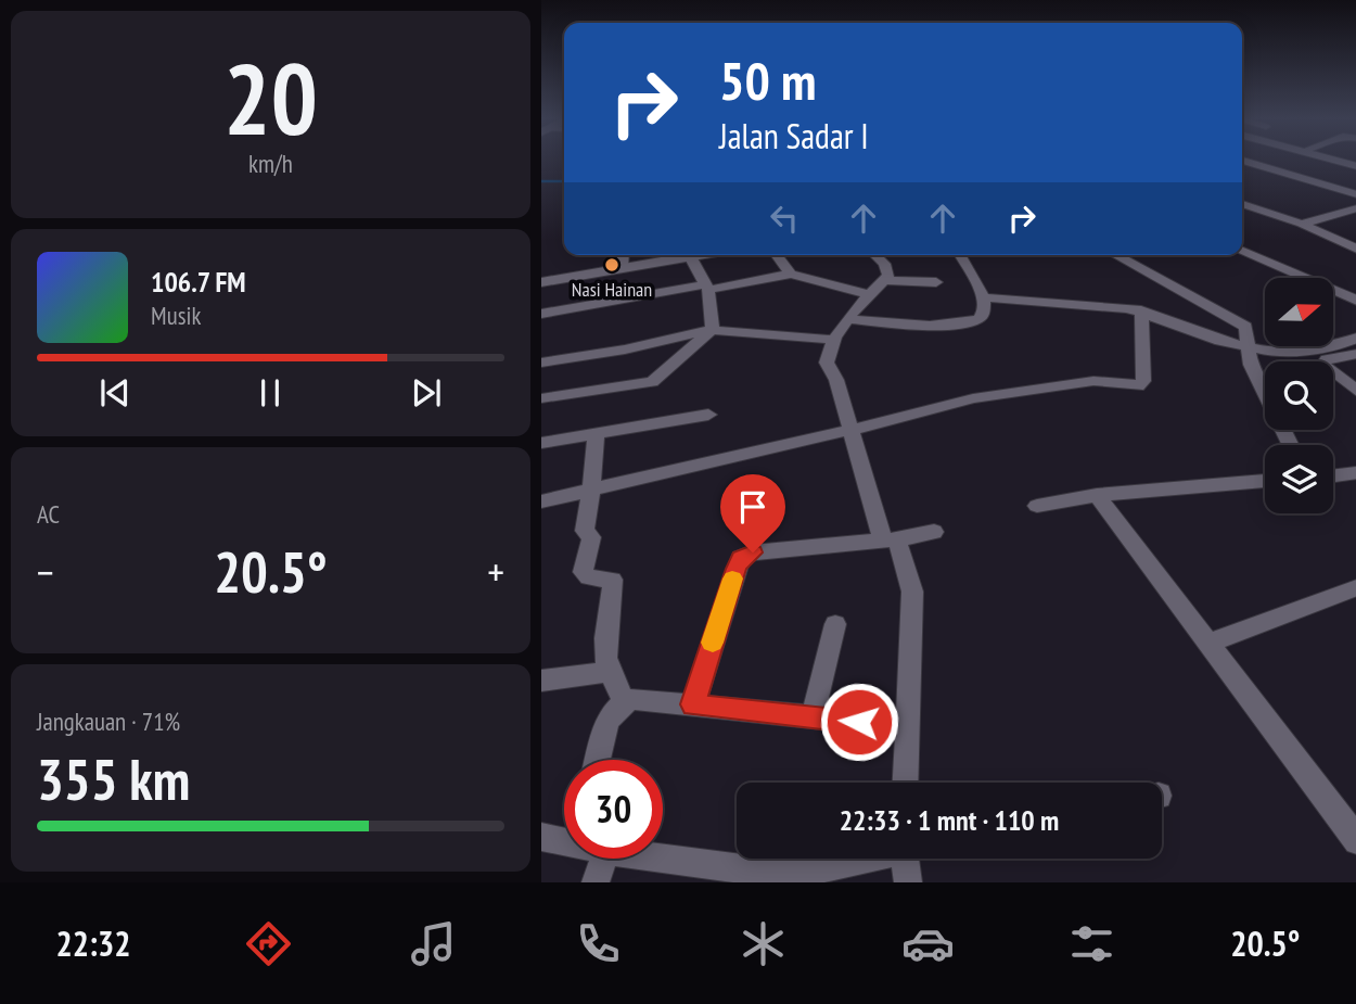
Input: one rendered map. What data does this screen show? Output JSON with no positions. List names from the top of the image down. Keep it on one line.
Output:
{"places":["Nasi Hainan"],"north":"right","page":{"tile":[["20","km/h"],"AC",["Jangkauan · 71%","355 km"]],"turn":["50 m","Jalan Sadar I"],"song":["106.7 FM","Musik"],"heat":["−","20.5°","+"],"limit":"30","trip":"22:33 · 1 mnt · 110 m","tabs":["22:32","20.5°"]}}
